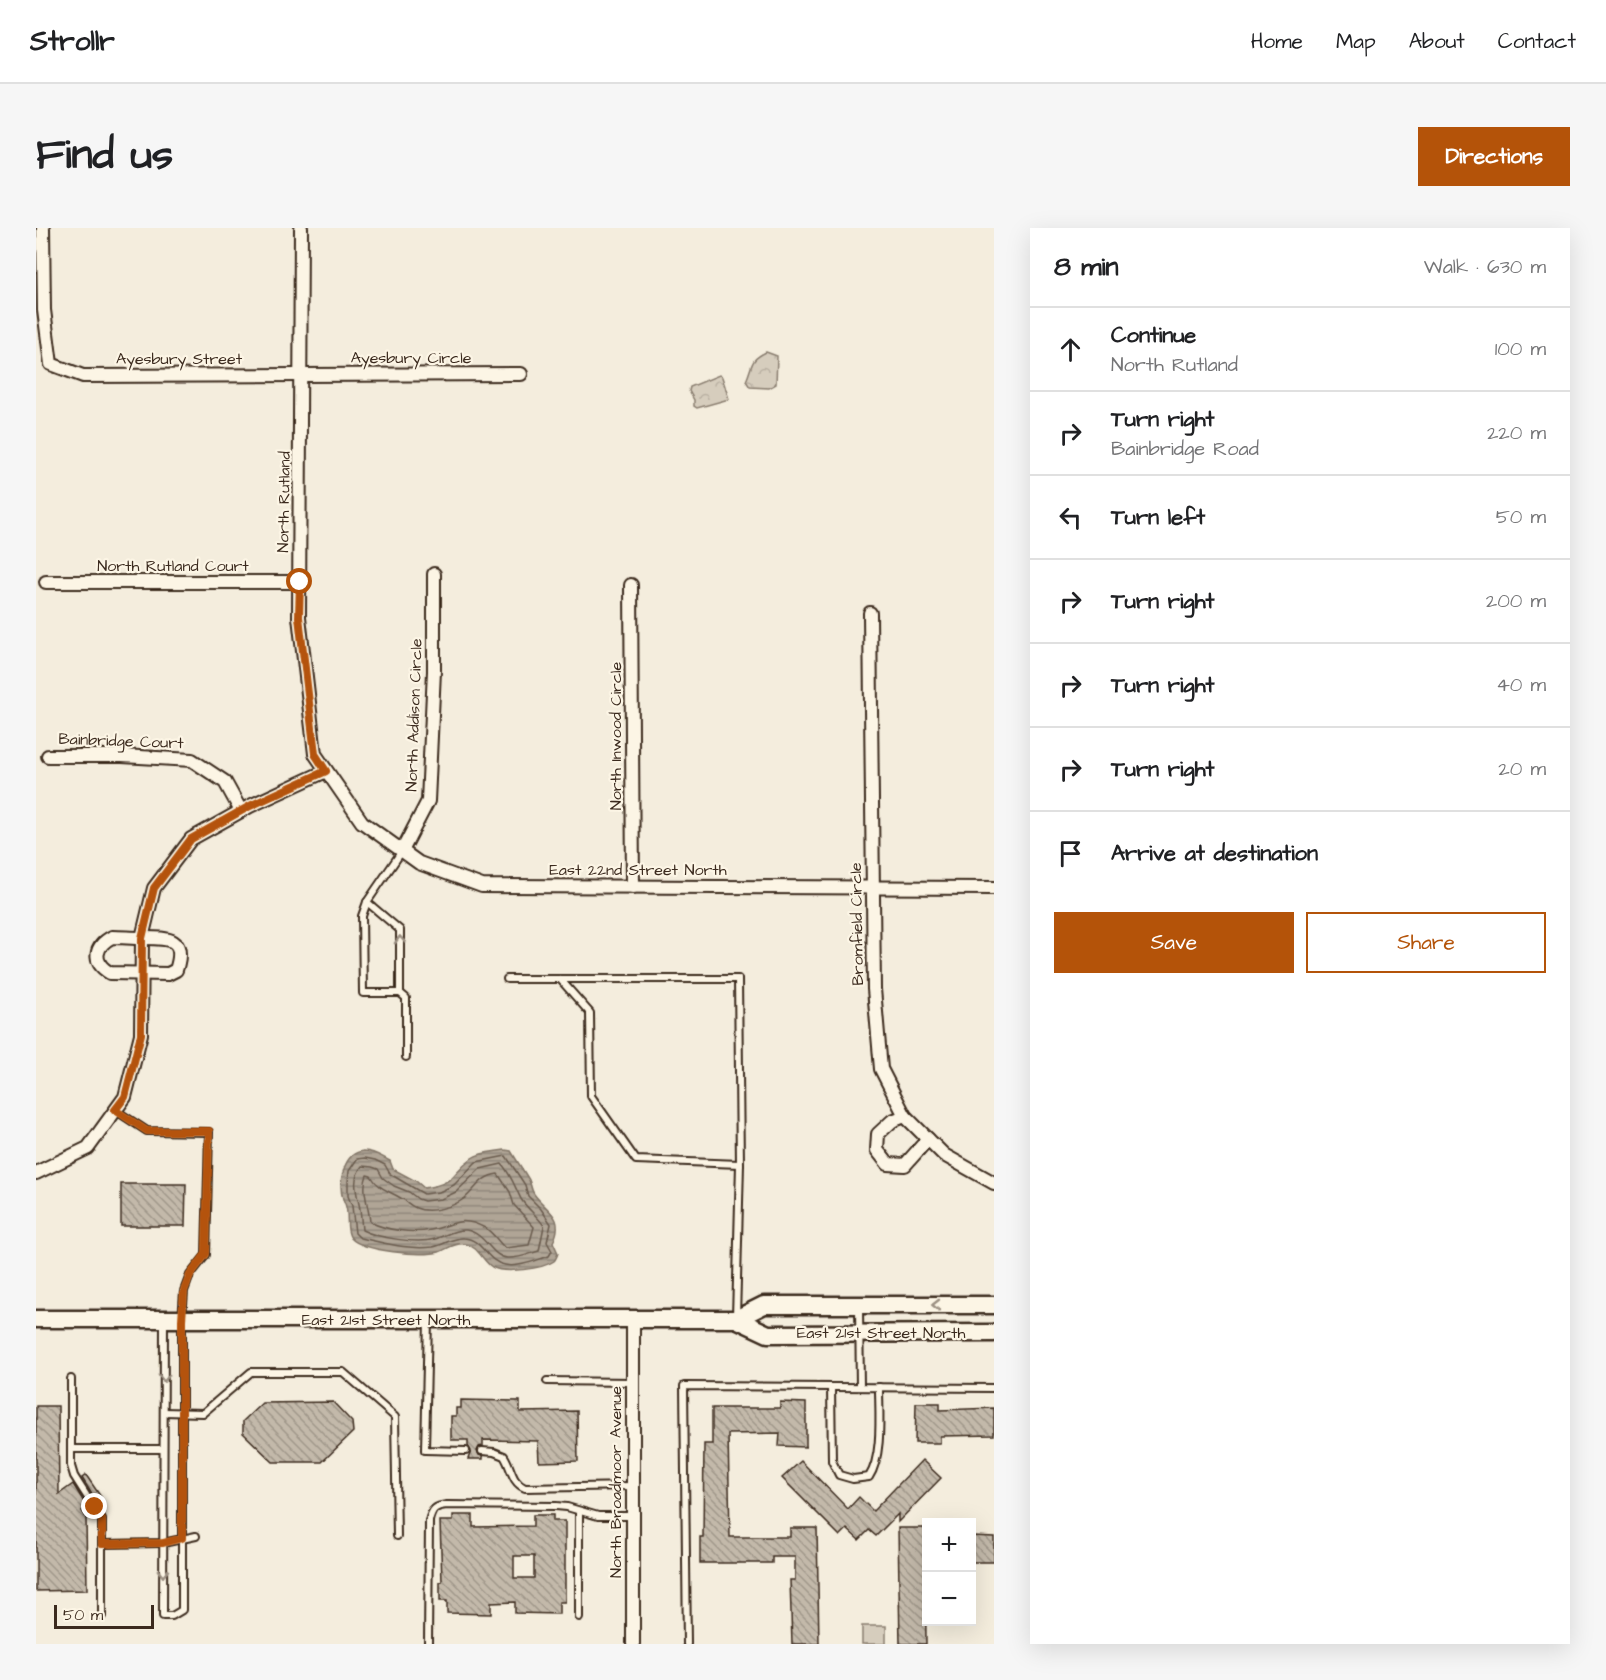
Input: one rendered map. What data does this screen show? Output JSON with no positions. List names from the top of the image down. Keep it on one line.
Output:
{"streets":{"main road":["East 21st Street North"],"street":["Ayesbury Circle","Ayesbury Street","North Rutland","North Rutland Court","North Addison Circle","North Inwood Circle","Bainbridge Court","East 22nd Street North","Bromfield Circle","North Broadmoor Avenue"]},"crossings":[["Ayesbury Circle","Ayesbury Street"],["Ayesbury Circle","North Rutland"],["Ayesbury Street","North Rutland"],["North Rutland","North Rutland Court"],["North Rutland","East 22nd Street North"],["North Addison Circle","East 22nd Street North"],["North Inwood Circle","East 22nd Street North"],["East 22nd Street North","Bromfield Circle"],["East 21st Street North","North Broadmoor Avenue"]],"scale_bar":"50 m","page":{"header":"Strollr","nav":["Home","Map","About","Contact"],"title":"Find us","buttons":["Directions",["Save","Share"]],"heading":["8 min","Walk · 630 m"],"list":[["Continue","North Rutland","100 m"],["Turn right","Bainbridge Road","220 m"],["Turn left","50 m"],["Turn right","200 m"],["Turn right","40 m"],["Turn right","20 m"],"Arrive at destination"],"map_buttons":["+","−"],"scale":"50 m"}}
